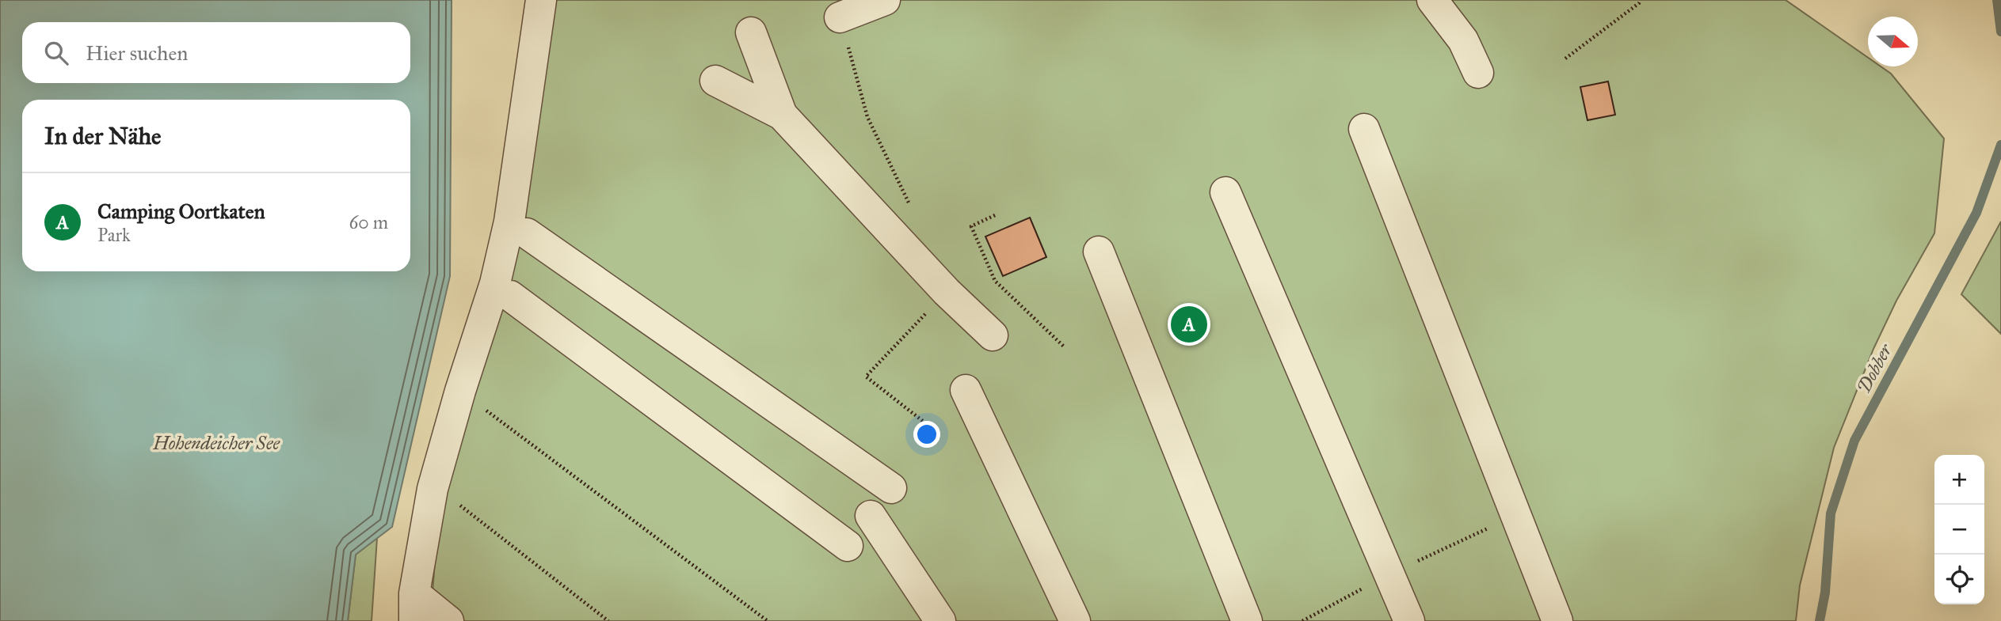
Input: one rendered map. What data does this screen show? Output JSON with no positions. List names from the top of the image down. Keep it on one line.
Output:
{"water":["Dobber","Hohendeicher See"],"north":"right","page":{"search":"Hier suchen","heading":"In der Nähe","list":[{"mark":"A","name":"Camping Oortkaten","note":"Park","value":"60 m"}],"pins":"A","map_buttons":["+","−"]}}
